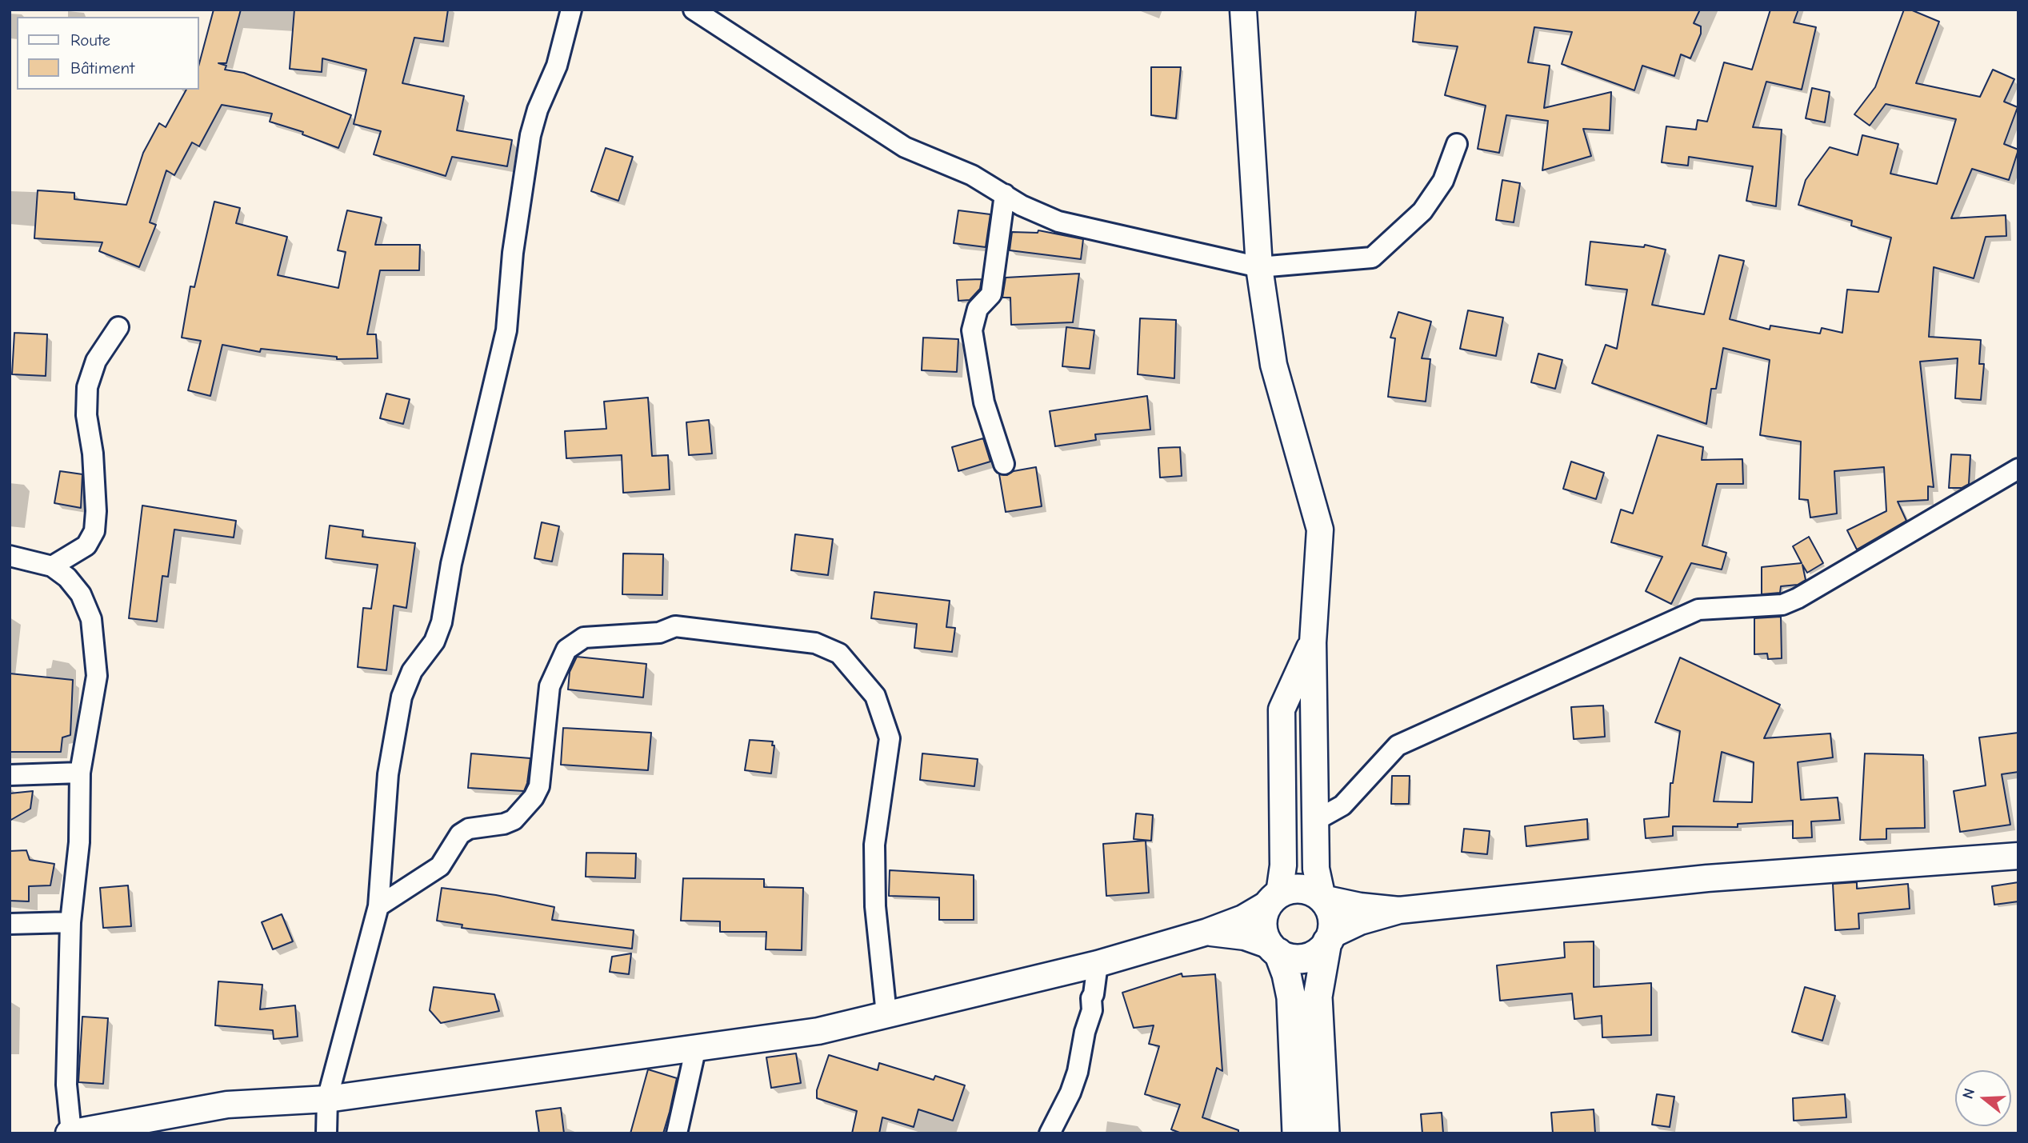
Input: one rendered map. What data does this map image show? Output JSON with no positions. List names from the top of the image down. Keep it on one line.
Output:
{"legend":["Route","Bâtiment"],"north":"left"}
